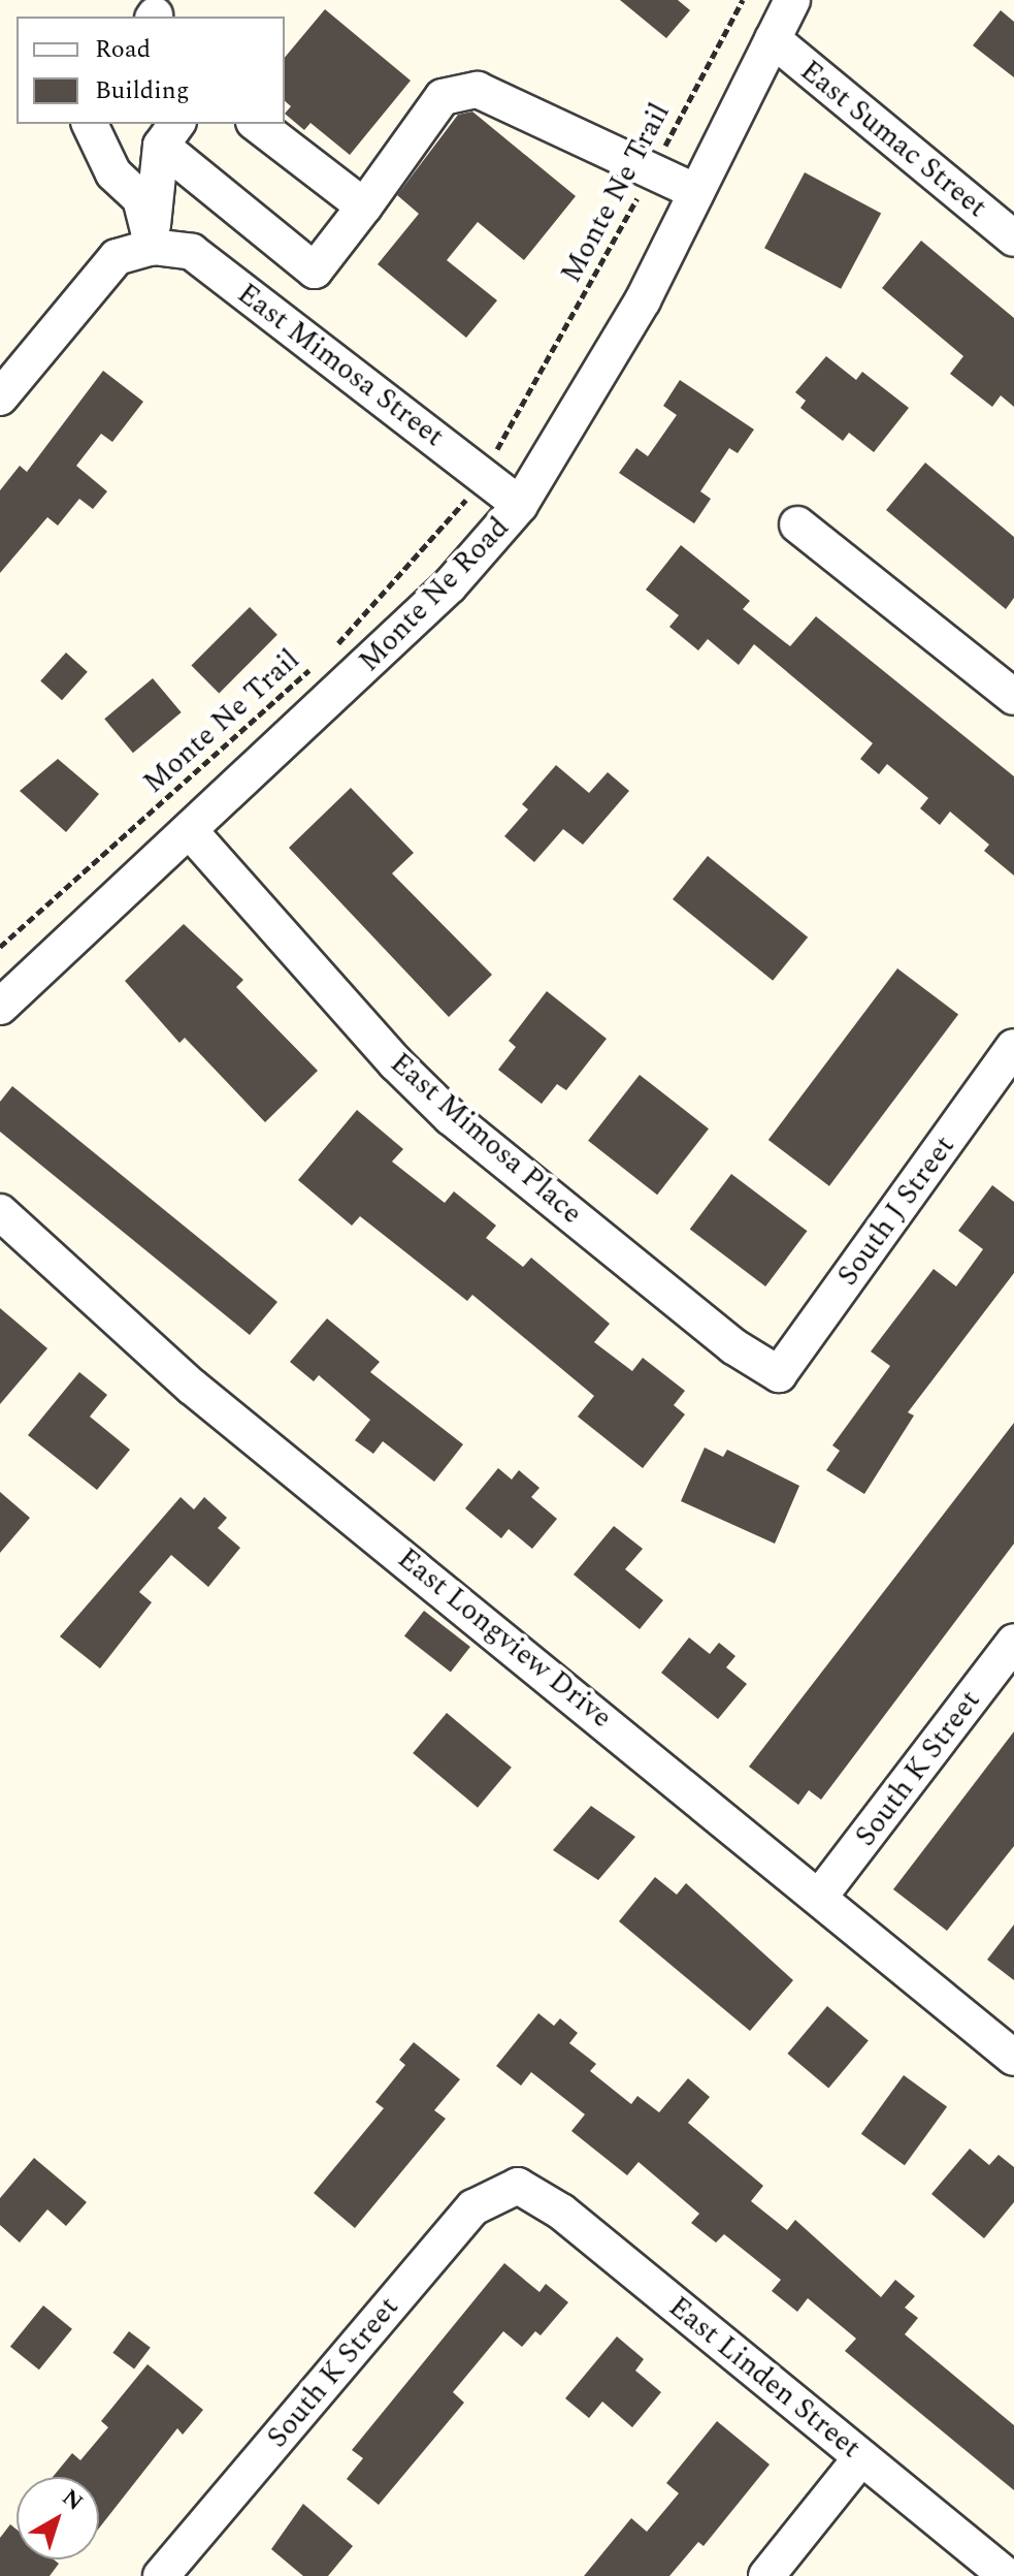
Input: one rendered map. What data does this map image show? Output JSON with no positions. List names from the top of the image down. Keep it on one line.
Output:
{"streets":{"street":["East Sumac Street","East Mimosa Street","Monte Ne Road","East Mimosa Place","South J Street","East Longview Drive","South K Street","East Linden Street"],"path":["Monte Ne Trail"]},"crossings":[["East Sumac Street","Monte Ne Road"],["East Mimosa Street","Monte Ne Road"],["Monte Ne Road","East Mimosa Place"],["East Mimosa Place","South J Street"],["East Longview Drive","South K Street"],["South K Street","East Linden Street"]],"legend":["Road","Building"],"north":"top right"}
